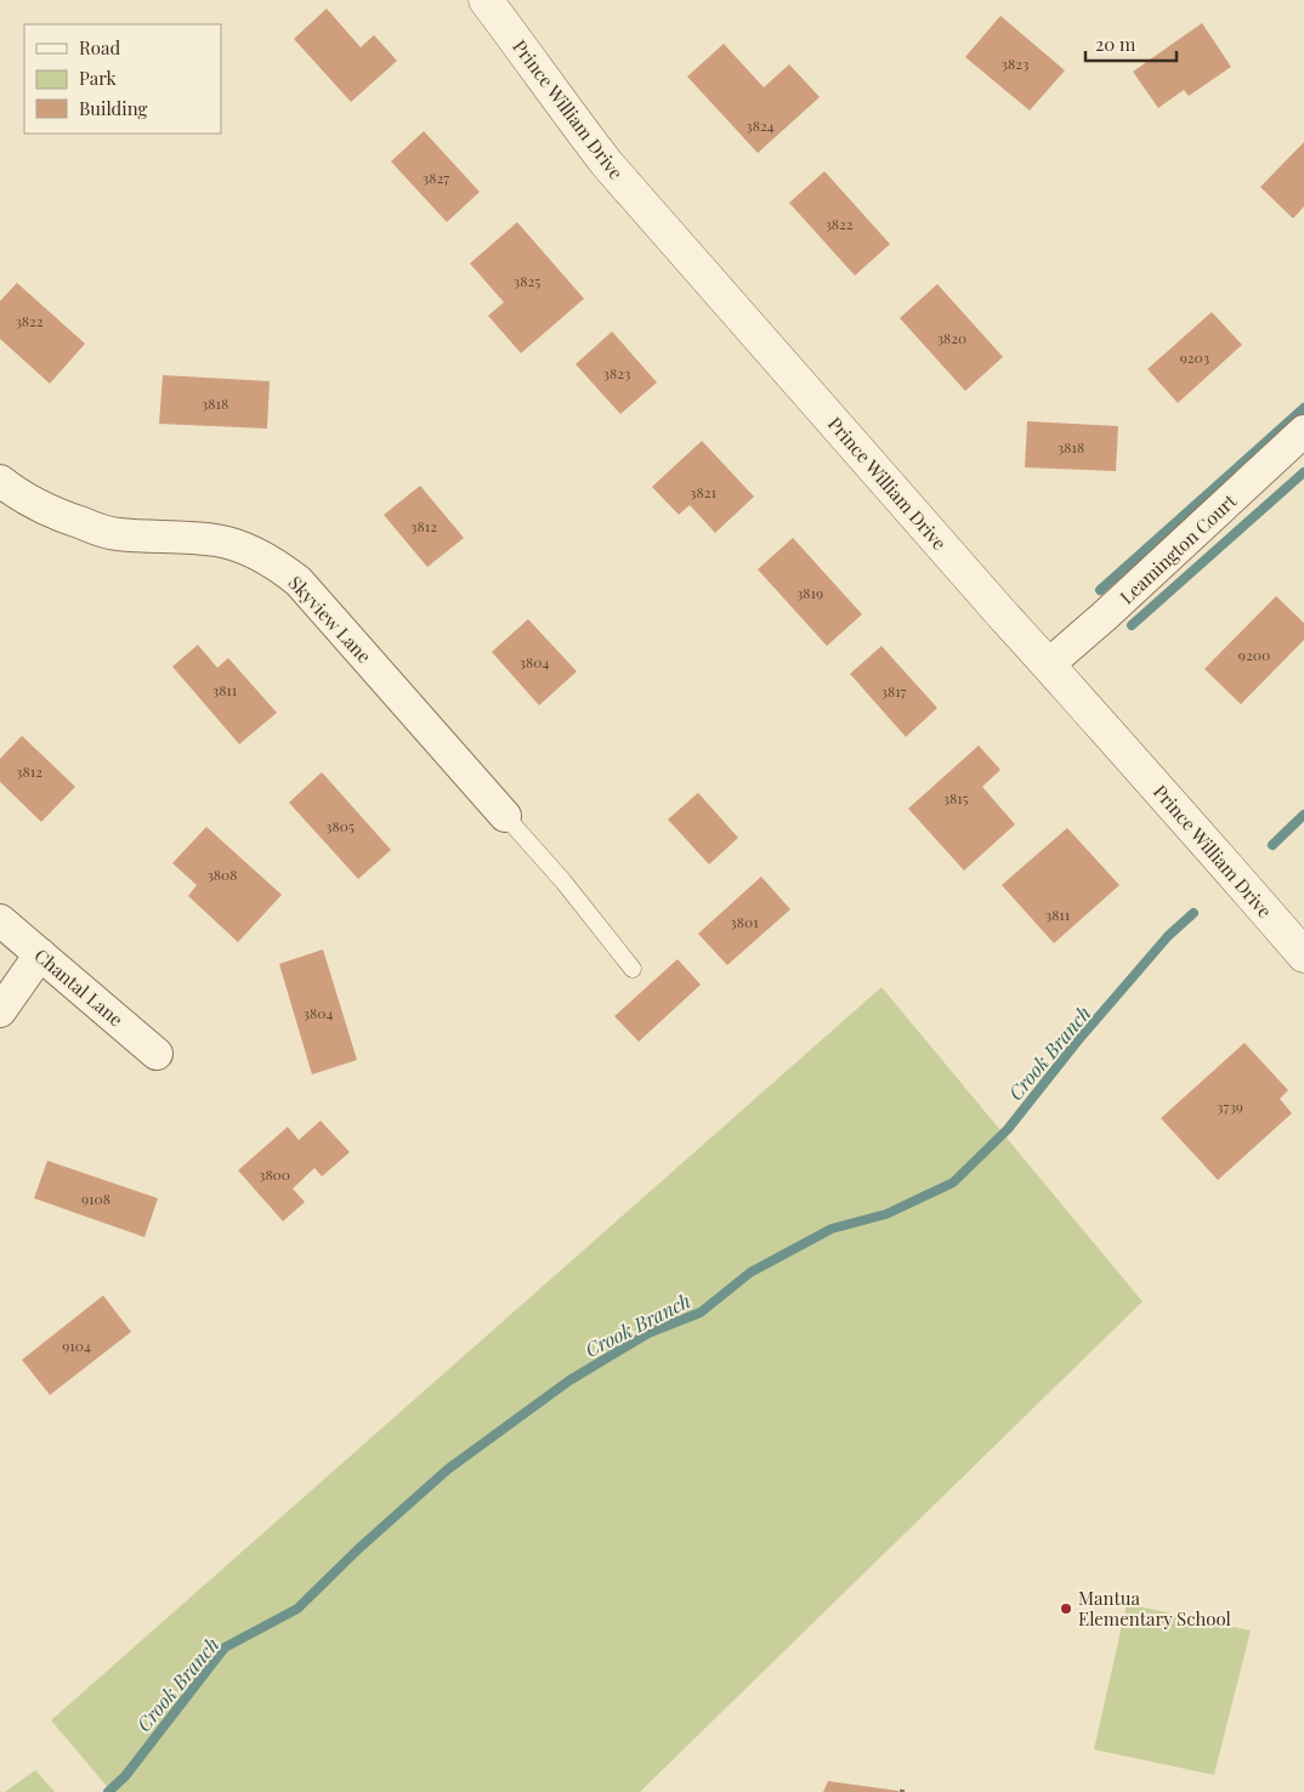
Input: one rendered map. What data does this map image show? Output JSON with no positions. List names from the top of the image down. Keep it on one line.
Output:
{"streets":{"street":["Prince William Drive","Leamington Court","Skyview Lane","Chantal Lane"]},"crossings":[["Prince William Drive","Leamington Court"]],"water":["Crook Branch"],"places":["Mantua Elementary School"],"house_numbers":["3823","3824","3827","3822","3825","3822","3820","9203","3823","3818","3818","3821","3812","3819","9200","3804","3811","3817","3812","3815","3805","3808","3811","3801","3804","3739","3800","9108","9104"],"legend":["Road","Park","Building"],"scale_bar":"20 m"}
